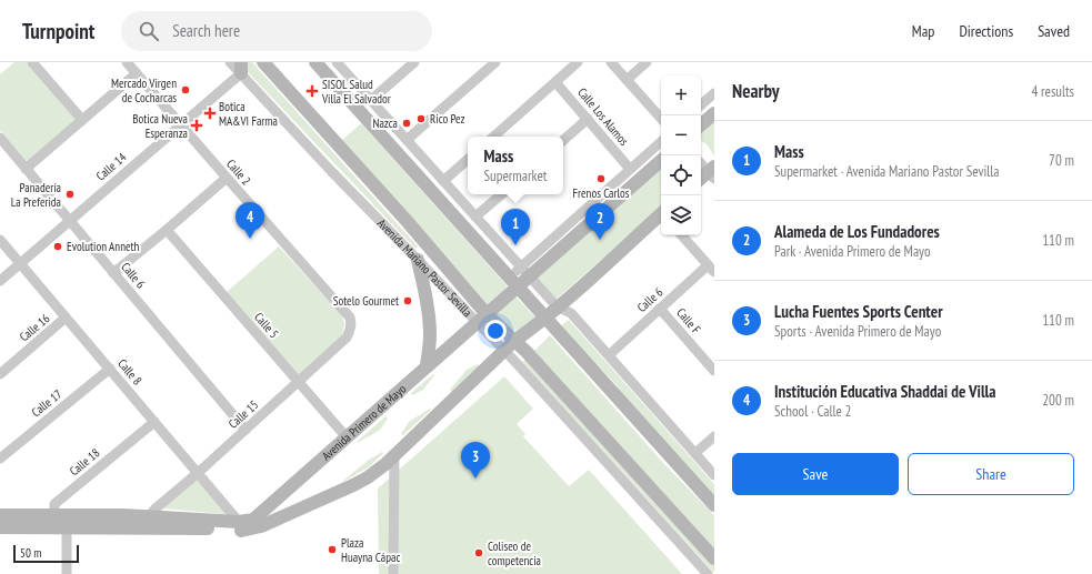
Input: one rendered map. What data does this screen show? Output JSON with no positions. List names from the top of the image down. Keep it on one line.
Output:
{"streets":{"main road":["Avenida Mariano Pastor Sevilla","Avenida Primero de Mayo"],"street":["Calle Los Alamos","Calle 14","Calle 2","Calle 6","Calle F","Calle 5","Calle 16","Calle 8","Calle 17","Calle 15","Calle 18"]},"crossings":[["Calle Los Alamos","Avenida Primero de Mayo"],["Calle 14","Calle 2"],["Calle 14","Avenida Mariano Pastor Sevilla"],["Calle 14","Calle 6"],["Calle 14","Calle 8"],["Calle 2","Calle 15"],["Avenida Mariano Pastor Sevilla","Avenida Primero de Mayo"],["Calle 6","Calle F"],["Calle 6","Calle 15"],["Calle 5","Calle 15"],["Calle 5","Avenida Primero de Mayo"],["Calle 16","Calle 8"],["Calle 8","Calle 17"],["Calle 8","Calle 15"],["Calle 8","Avenida Primero de Mayo"],["Calle 8","Calle 18"],["Calle 15","Avenida Primero de Mayo"],["Avenida Primero de Mayo","Calle 18"]],"places":{"other":["Mercado Virgen de Cocharcas","Rico Pez","Nazca","Frenos Carlos","Panadería La Preferida","Evolution Anneth","Sotelo Gourmet","Plaza Huayna Cápac","Coliseo de competencia"],"health":["SISOL Salud Villa El Salvador","Botica MA&VI Farma","Botica Nueva Esperanza"]},"scale_bar":"50 m","page":{"header":"Turnpoint","search":"Search here","nav":["Map","Directions","Saved"],"heading":["Nearby","4 results"],"map_buttons":["+","−"],"list":[{"mark":"1","name":"Mass","note":"Supermarket · Avenida Mariano Pastor Sevilla","value":"70 m"},{"mark":"2","name":"Alameda de Los Fundadores","note":"Park · Avenida Primero de Mayo","value":"110 m"},{"mark":"3","name":"Lucha Fuentes Sports Center","note":"Sports · Avenida Primero de Mayo","value":"110 m"},{"mark":"4","name":"Institución Educativa Shaddai de Villa","note":"School · Calle 2","value":"200 m"}],"popup":["Mass","Supermarket"],"pins":["4","2","1","3"],"buttons":["Save","Share"],"scale":"50 m"}}
